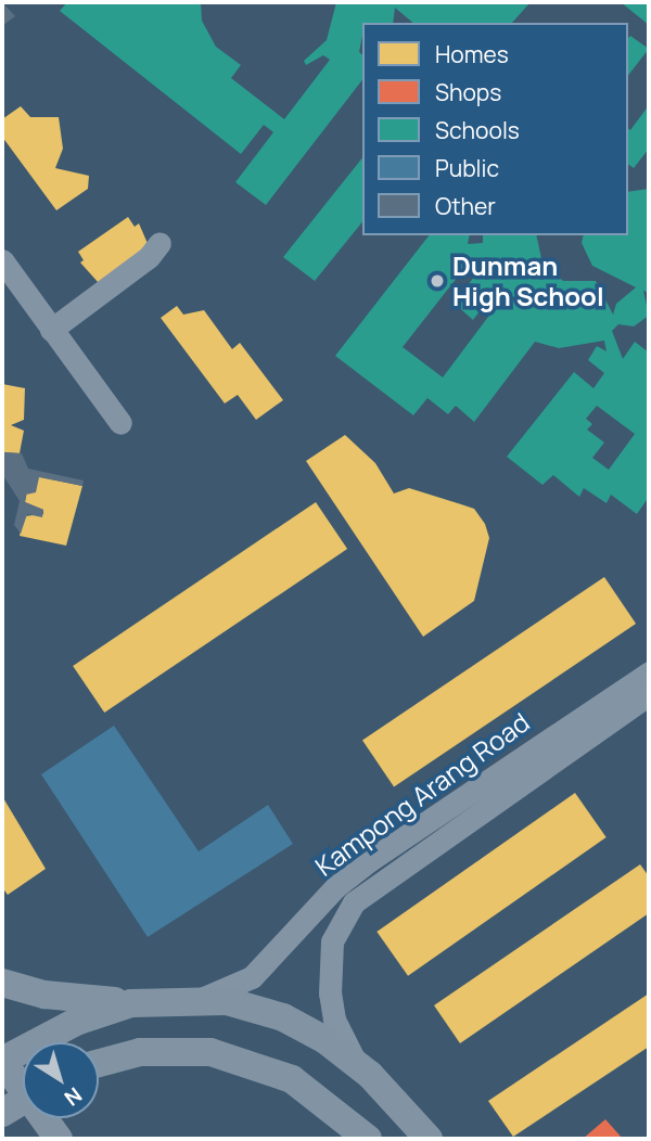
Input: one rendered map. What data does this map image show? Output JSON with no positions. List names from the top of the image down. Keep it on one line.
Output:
{"streets":{"street":["Kampong Arang Road"]},"places":["Dunman High School"],"legend":["Homes","Shops","Schools","Public","Other"],"north":"bottom right"}
